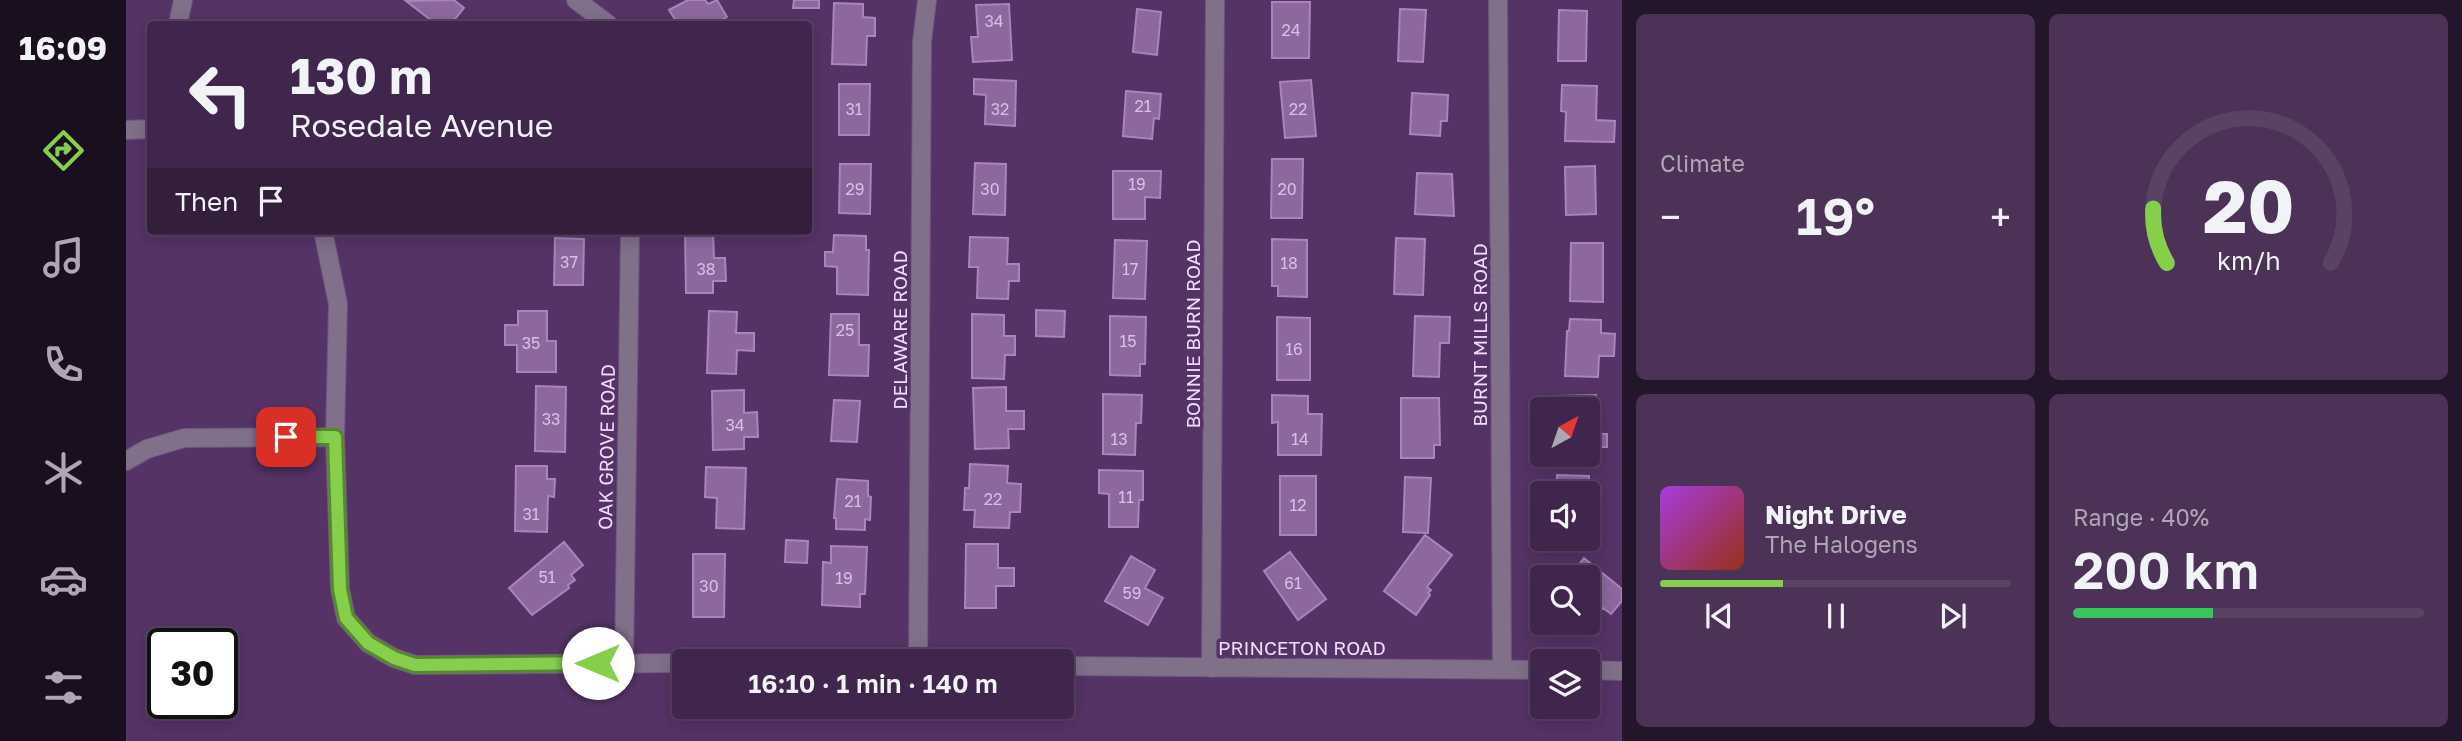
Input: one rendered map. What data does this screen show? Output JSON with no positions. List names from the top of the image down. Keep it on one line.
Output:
{"streets":{"street":["DELAWARE ROAD","BONNIE BURN ROAD","BURNT MILLS ROAD","OAK GROVE ROAD","PRINCETON ROAD"]},"crossings":[["BONNIE BURN ROAD","PRINCETON ROAD"],["BURNT MILLS ROAD","PRINCETON ROAD"]],"house_numbers":["34","24","21","31","32","22","19","29","30","20","37","18","38","17","25","15","35","16","33","34","13","14","11","22","21","12","31","51","19","61","30","59"],"north":"top right","page":{"tabs":"16:09","tile":["Climate",["Range · 40%","200 km"]],"turn":["130 m","Rosedale Avenue"],"then":"Then","heat":["−","19°","+"],"song":["Night Drive","The Halogens"],"limit":"30","trip":"16:10 · 1 min · 140 m","gauge":["20","km/h"]}}
